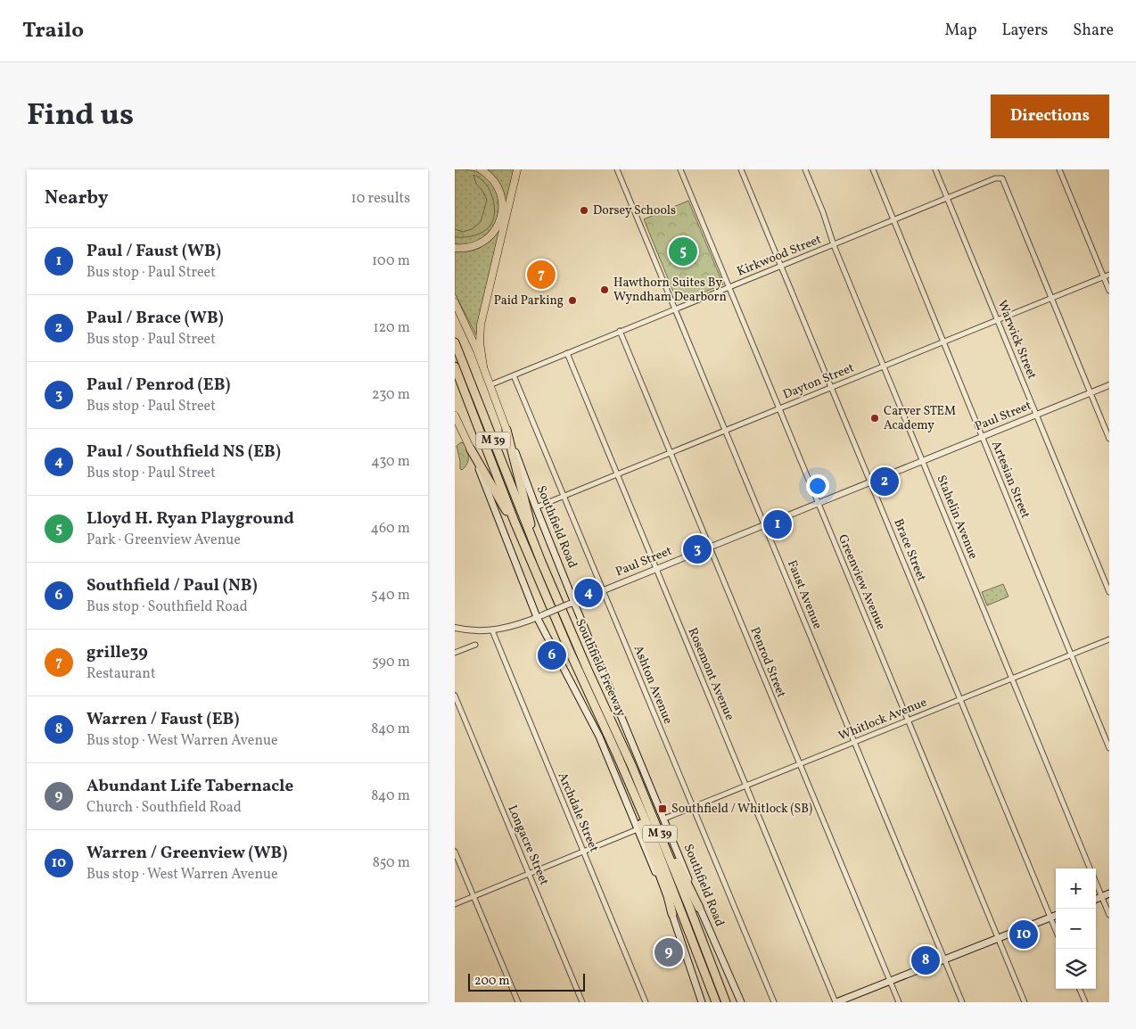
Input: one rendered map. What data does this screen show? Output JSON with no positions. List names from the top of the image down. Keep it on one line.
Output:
{"streets":{"highway":["M 39","Southfield Freeway"],"main road":["Southfield Road"],"street":["Kirkwood Street","Warwick Street","Dayton Street","Paul Street","Artesian Street","Stahelin Avenue","Brace Street","Greenview Avenue","Faust Avenue","Penrod Street","Rosemont Avenue","Ashton Avenue","Whitlock Avenue","Archdale Street","Longacre Street"]},"crossings":[["Kirkwood Street","Warwick Street"],["Kirkwood Street","Dayton Street"],["Kirkwood Street","Artesian Street"],["Kirkwood Street","Stahelin Avenue"],["Kirkwood Street","Brace Street"],["Kirkwood Street","Greenview Avenue"],["Kirkwood Street","Faust Avenue"],["Kirkwood Street","Penrod Street"],["Kirkwood Street","Rosemont Avenue"],["Kirkwood Street","Ashton Avenue"],["Warwick Street","Dayton Street"],["Warwick Street","Paul Street"],["Dayton Street","Artesian Street"],["Dayton Street","Stahelin Avenue"],["Dayton Street","Southfield Road"],["Dayton Street","Brace Street"],["Dayton Street","Greenview Avenue"],["Dayton Street","Faust Avenue"],["Dayton Street","Penrod Street"],["Dayton Street","Rosemont Avenue"],["Dayton Street","Ashton Avenue"],["Paul Street","Artesian Street"],["Paul Street","Stahelin Avenue"],["Paul Street","Southfield Road"],["Paul Street","Brace Street"],["Paul Street","Greenview Avenue"],["Paul Street","Faust Avenue"],["Paul Street","Penrod Street"],["Paul Street","Rosemont Avenue"],["Paul Street","Ashton Avenue"],["Paul Street","Archdale Street"],["Artesian Street","Whitlock Avenue"],["Stahelin Avenue","Whitlock Avenue"],["Southfield Road","Whitlock Avenue"],["Brace Street","Whitlock Avenue"],["Greenview Avenue","Whitlock Avenue"],["Faust Avenue","Whitlock Avenue"],["Penrod Street","Whitlock Avenue"],["Rosemont Avenue","Whitlock Avenue"],["Ashton Avenue","Whitlock Avenue"]],"places":{"other":["Dorsey Schools","Hawthorn Suites By Wyndham Dearborn","Paid Parking","Carver STEM Academy"],"transit":["Southfield / Whitlock (SB)"]},"scale_bar":"200 m","page":{"header":"Trailo","nav":["Map","Layers","Share"],"title":"Find us","buttons":"Directions","heading":["Nearby","10 results"],"list":[{"mark":"1","name":"Paul / Faust (WB)","note":"Bus stop · Paul Street","value":"100 m"},{"mark":"2","name":"Paul / Brace (WB)","note":"Bus stop · Paul Street","value":"120 m"},{"mark":"3","name":"Paul / Penrod (EB)","note":"Bus stop · Paul Street","value":"230 m"},{"mark":"4","name":"Paul / Southfield NS (EB)","note":"Bus stop · Paul Street","value":"430 m"},{"mark":"5","name":"Lloyd H. Ryan Playground","note":"Park · Greenview Avenue","value":"460 m"},{"mark":"6","name":"Southfield / Paul (NB)","note":"Bus stop · Southfield Road","value":"540 m"},{"mark":"7","name":"grille39","note":"Restaurant","value":"590 m"},{"mark":"8","name":"Warren / Faust (EB)","note":"Bus stop · West Warren Avenue","value":"840 m"},{"mark":"9","name":"Abundant Life Tabernacle","note":"Church · Southfield Road","value":"840 m"},{"mark":"10","name":"Warren / Greenview (WB)","note":"Bus stop · West Warren Avenue","value":"850 m"}],"pins":["5","7","2","1","3","4","6","10","9","8"],"map_buttons":["+","−"],"scale":"200 m"}}
